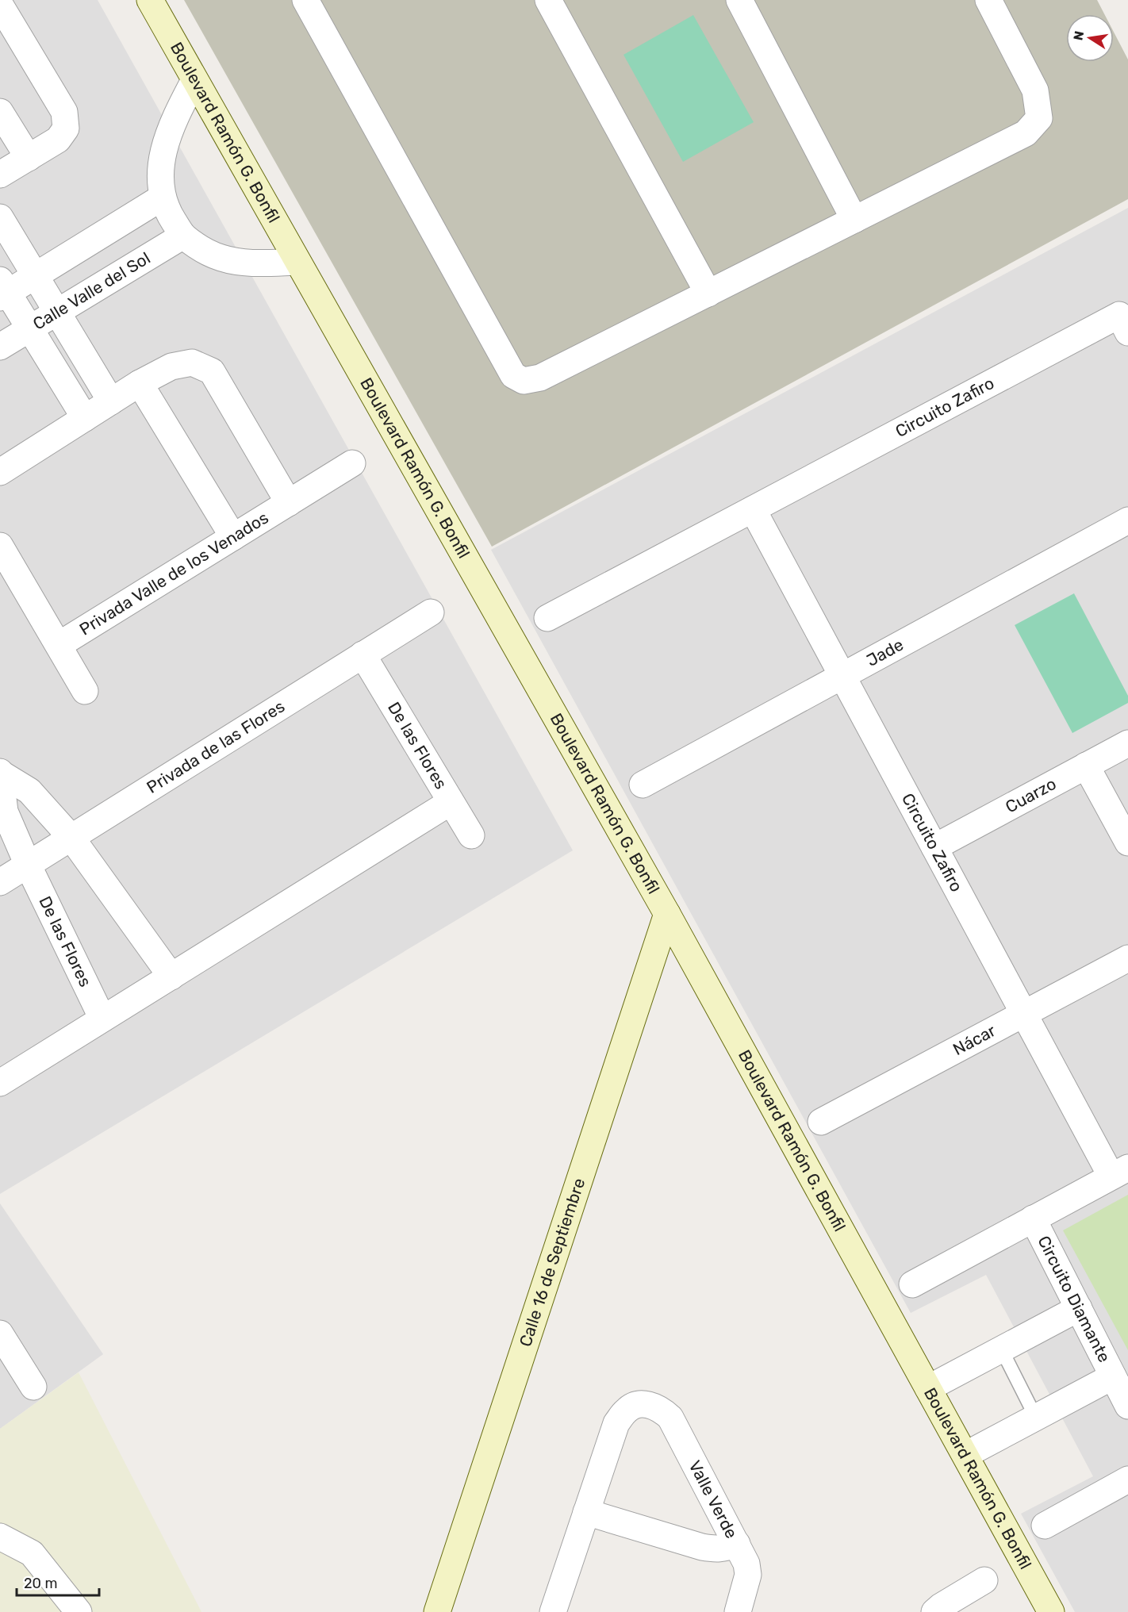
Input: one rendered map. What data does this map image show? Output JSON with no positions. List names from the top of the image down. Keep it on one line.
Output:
{"streets":{"street":["Boulevard Ramón G. Bonfil","Calle Valle del Sol","Circuito Zafiro","Privada Valle de los Venados","Jade","De las Flores","Privada de las Flores","Cuarzo","Nácar","Calle 16 de Septiembre","Circuito Diamante","Valle Verde"]},"crossings":[["Boulevard Ramón G. Bonfil","Calle 16 de Septiembre"],["Circuito Zafiro","Jade"],["Circuito Zafiro","Cuarzo"],["Circuito Zafiro","Nácar"],["Circuito Zafiro","Circuito Diamante"],["De las Flores","Privada de las Flores"]],"scale_bar":"20 m","north":"left"}
